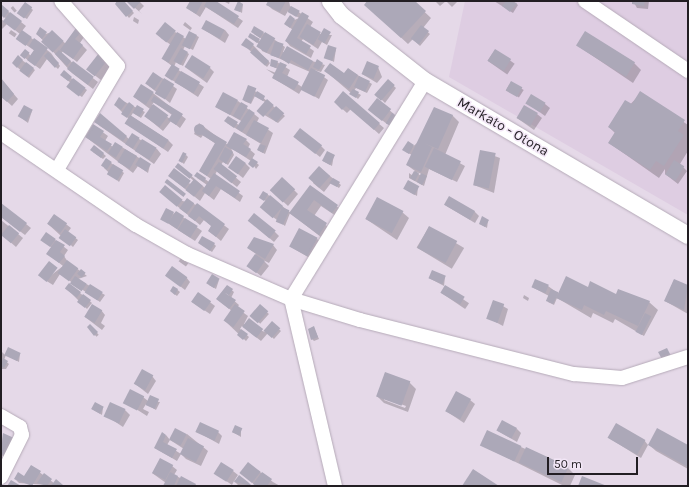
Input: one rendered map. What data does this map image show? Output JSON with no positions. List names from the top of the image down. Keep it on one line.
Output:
{"streets":{"main road":["Markato - Otona"]},"scale_bar":"50 m"}
